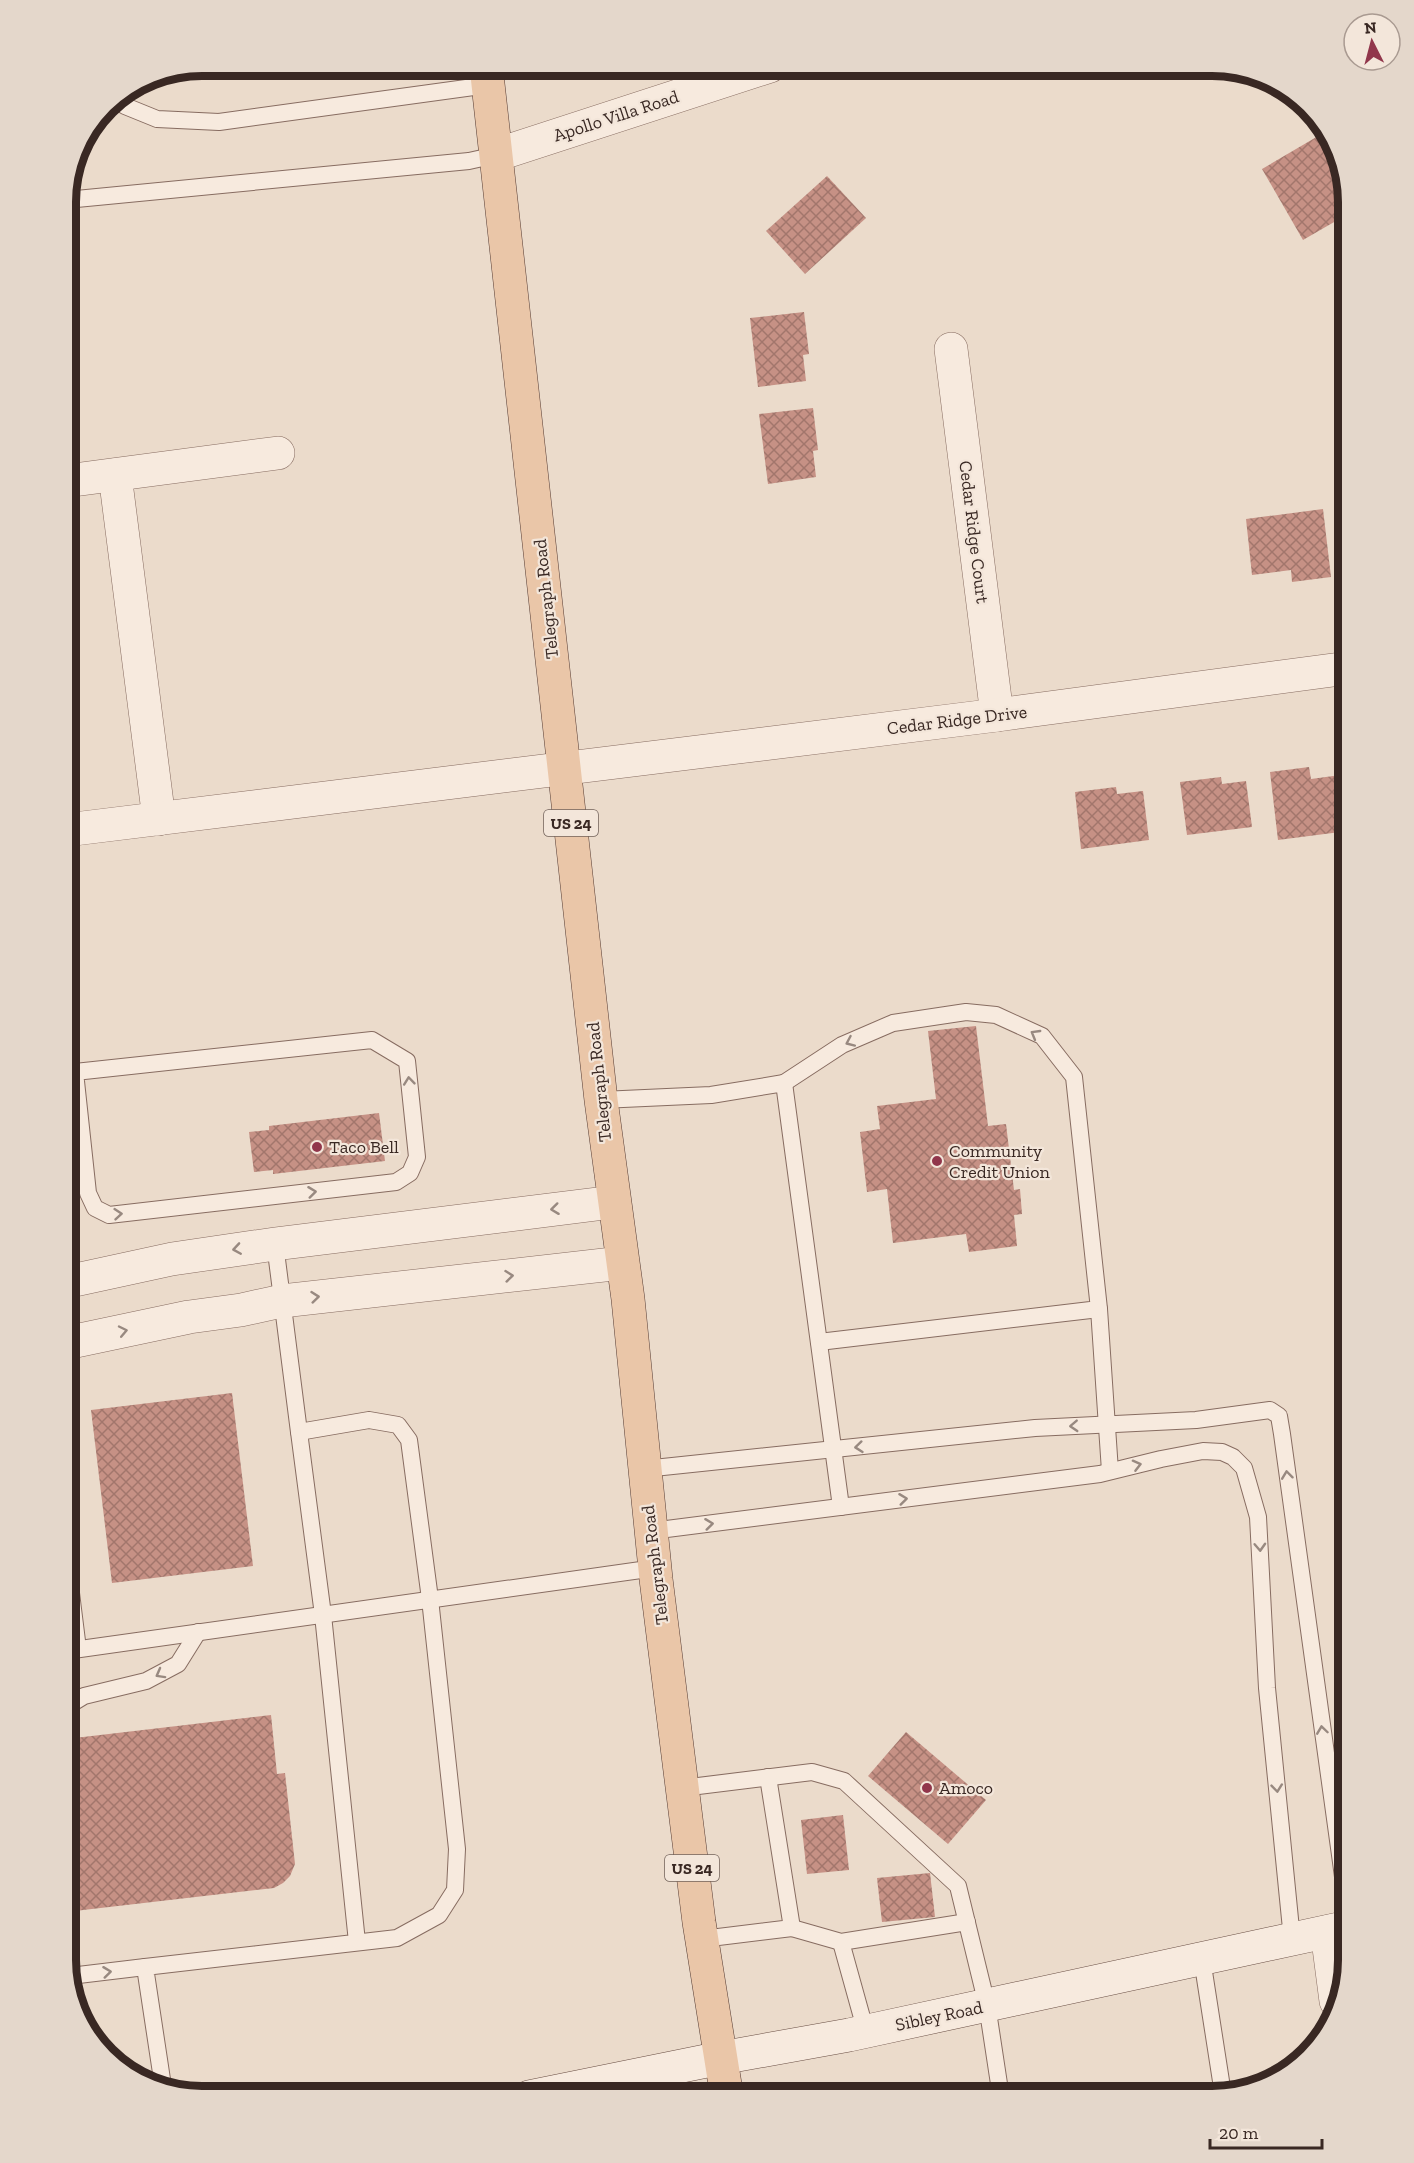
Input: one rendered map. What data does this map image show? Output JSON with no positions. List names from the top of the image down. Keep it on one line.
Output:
{"streets":{"main road":["Telegraph Road","US 24"],"street":["Apollo Villa Road","Cedar Ridge Court","Cedar Ridge Drive","Sibley Road"]},"crossings":[["Apollo Villa Road","Telegraph Road"],["Cedar Ridge Court","Cedar Ridge Drive"],["Telegraph Road","Cedar Ridge Drive"],["Telegraph Road","Sibley Road"]],"places":["Taco Bell","Community Credit Union","Amoco"],"scale_bar":"20 m","north":"top"}
